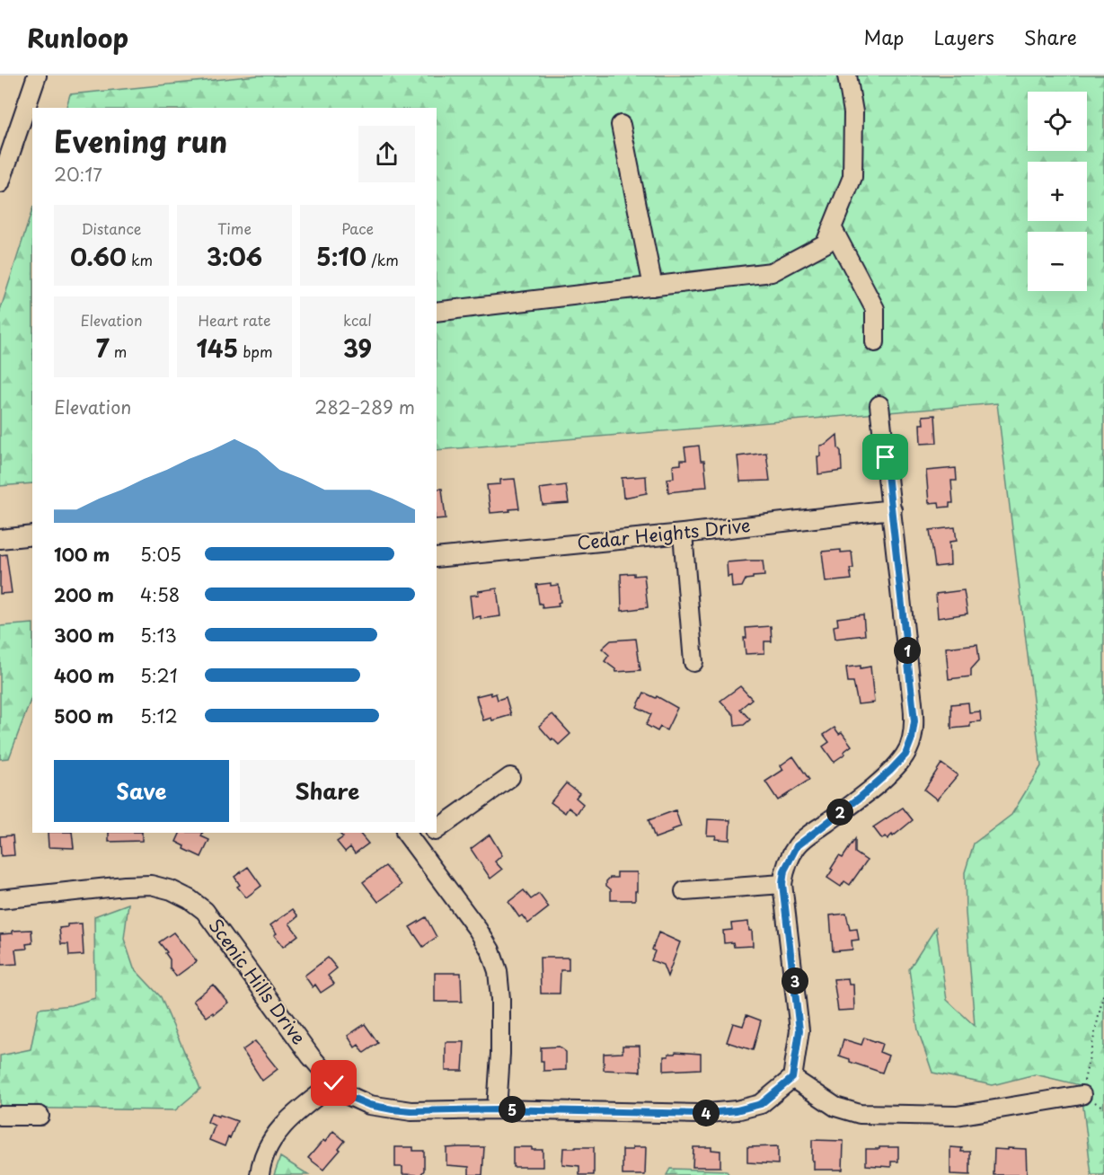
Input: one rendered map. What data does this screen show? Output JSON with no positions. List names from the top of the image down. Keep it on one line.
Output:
{"streets":{"street":["Cedar Heights Drive","Scenic Hills Drive"]},"page":{"header":"Runloop","nav":["Map","Layers","Share"],"map_buttons":["+","−"],"heading":["Evening run","20:17"],"stats":[["Distance","0.60 km"],["Time","3:06"],["Pace","5:10 /km"],["Elevation","7 m"],["Heart rate","145 bpm"],["kcal","39"]],"chart":["Elevation","282–289 m"],"list":[{"name":"100 m","note":"5:05"},{"name":"200 m","note":"4:58"},{"name":"300 m","note":"5:13"},{"name":"400 m","note":"5:21"},{"name":"500 m","note":"5:12"}],"pins":["1","2","3","5","4"],"buttons":["Save","Share"]}}
